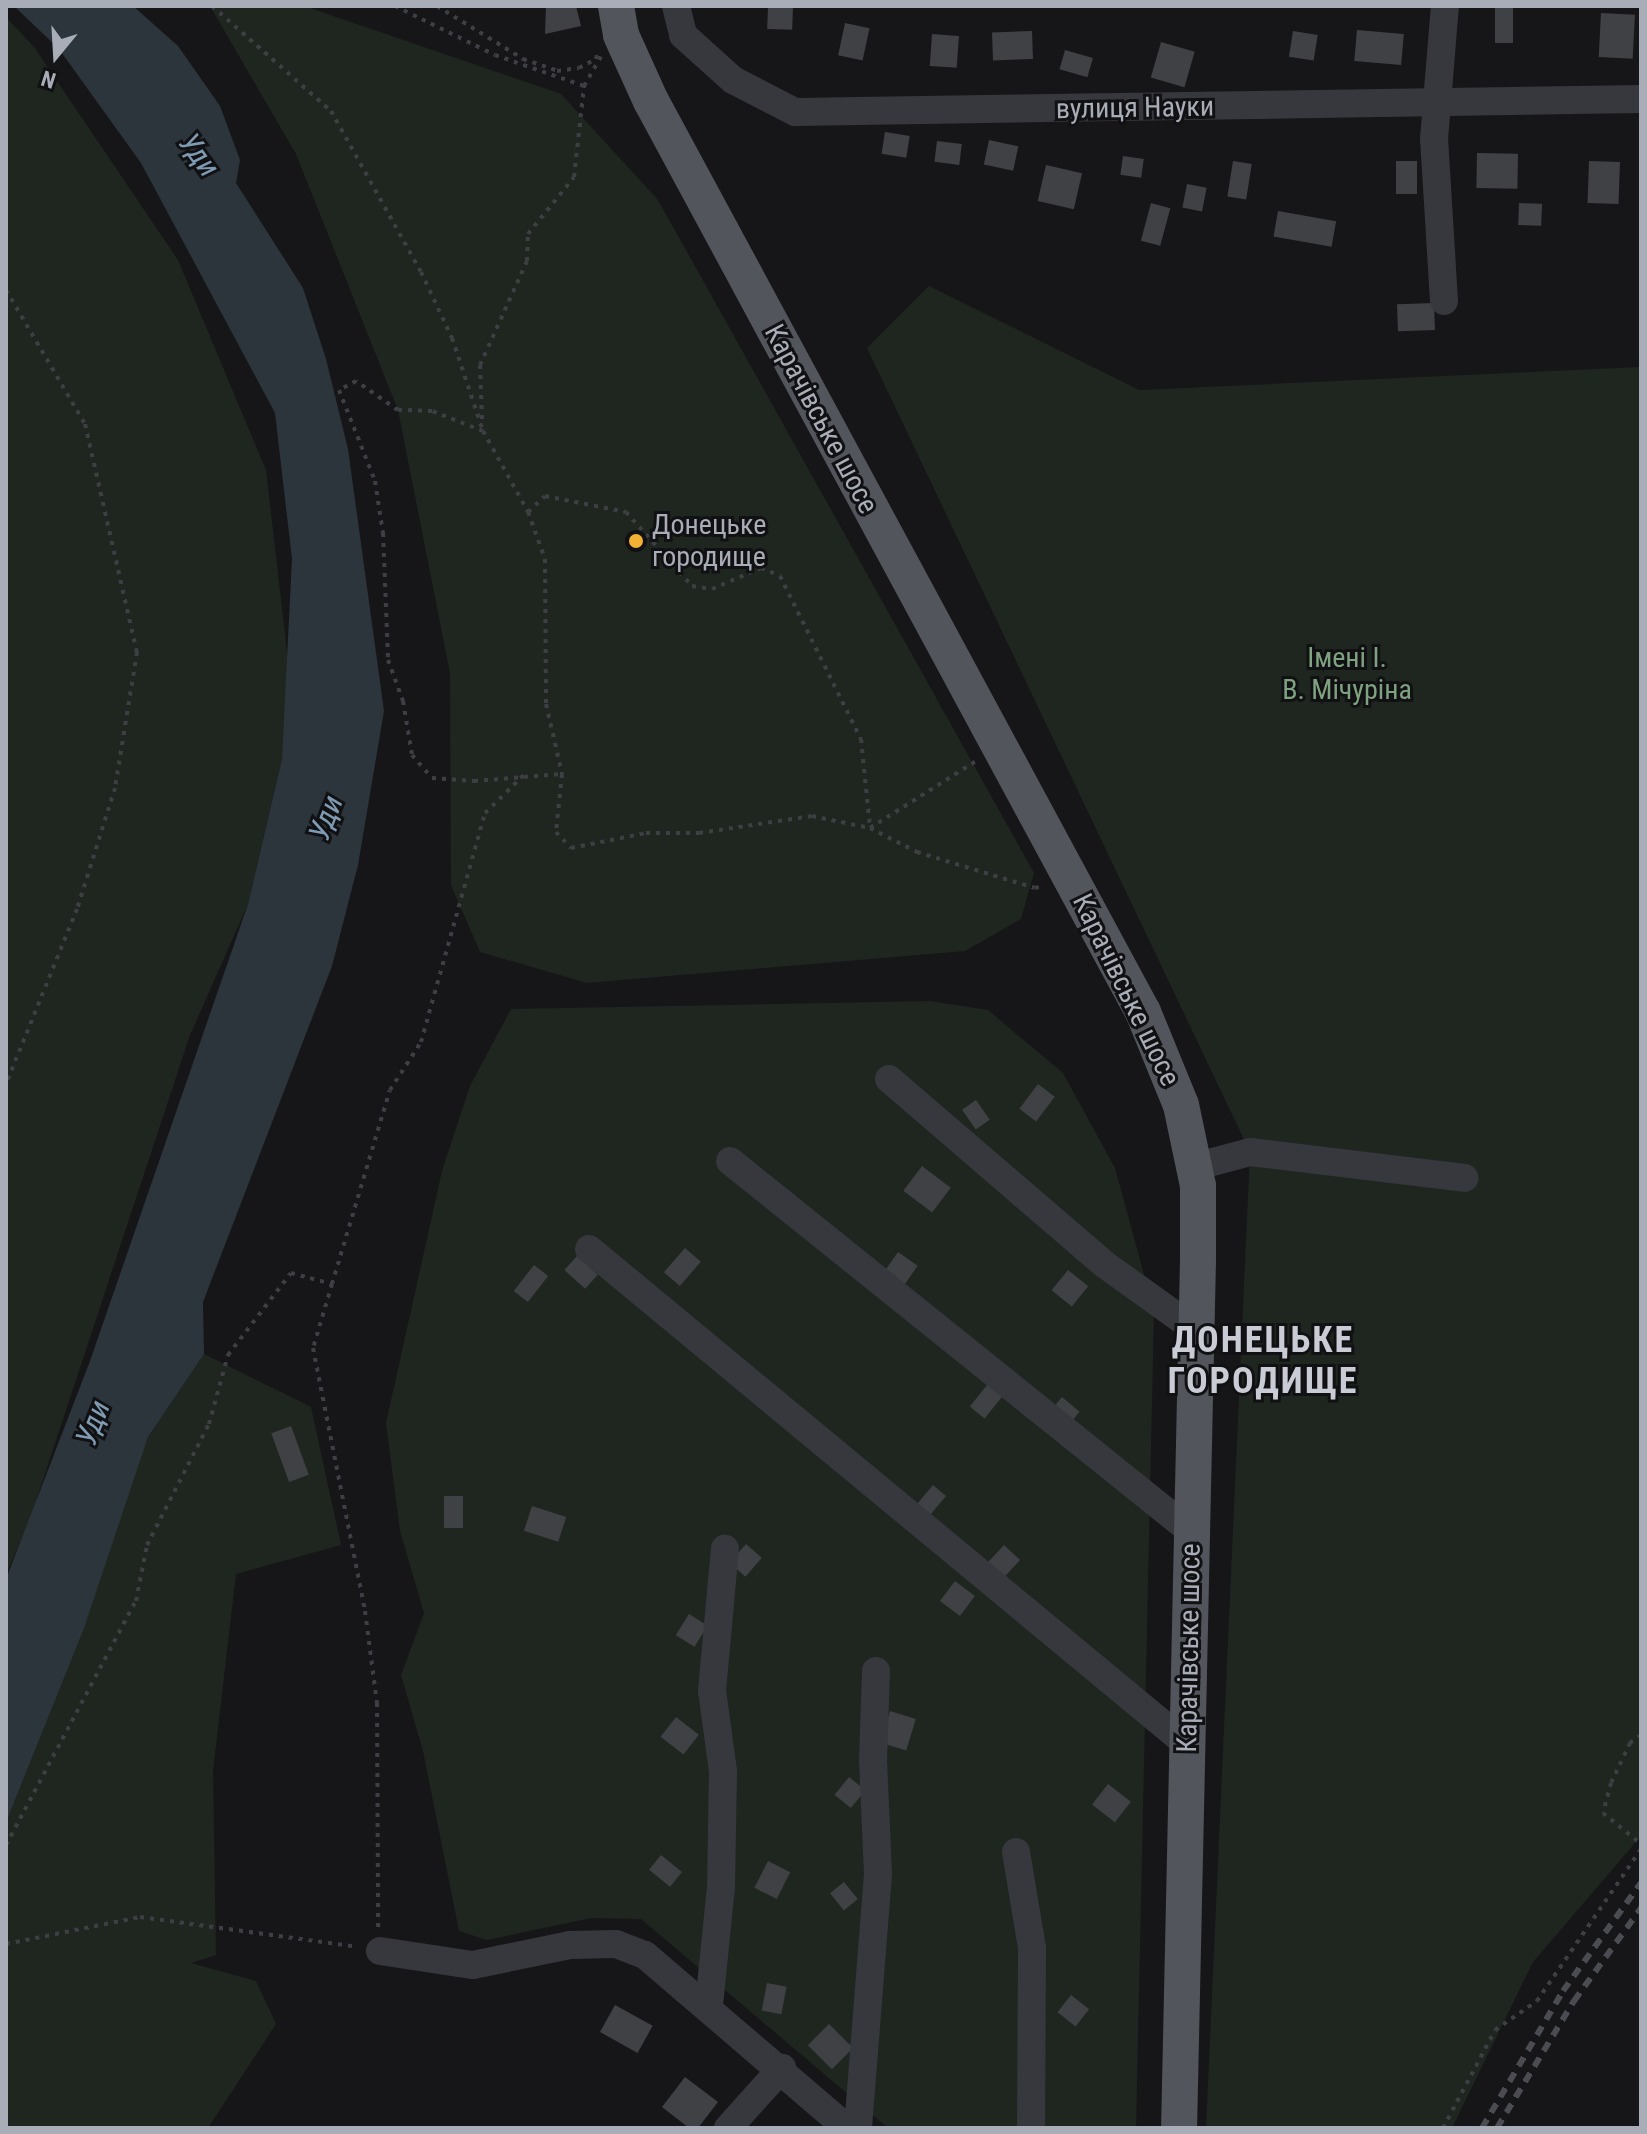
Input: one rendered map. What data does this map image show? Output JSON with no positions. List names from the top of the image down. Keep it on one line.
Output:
{"streets":{"main road":["Карачівське шосе"],"street":["вулиця Науки"]},"districts":["ДОНЕЦЬКЕ ГОРОДИЩЕ"],"water":["Уди"],"parks":["Імені І. В. Мічуріна"],"places":["Донецьке городище"],"north":"bottom"}
